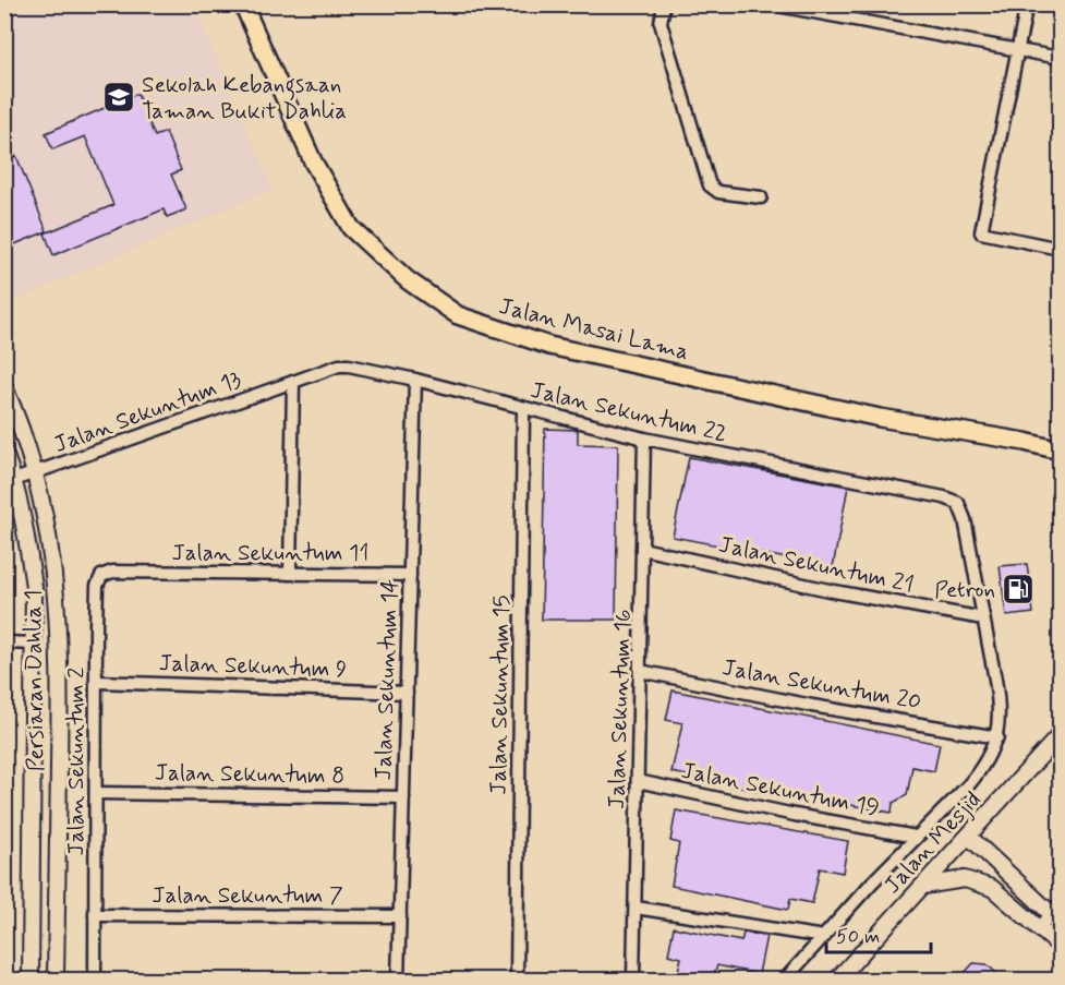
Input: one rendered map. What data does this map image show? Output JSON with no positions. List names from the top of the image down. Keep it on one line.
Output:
{"streets":{"main road":["Jalan Masai Lama"],"street":["Jalan Sekuntum 13","Jalan Sekuntum 22","Jalan Sekuntum 11","Jalan Sekuntum 21","Jalan Sekuntum 9","Jalan Sekuntum 14","Persiaran Dahlia 1","Jalan Sekuntum 20","Jalan Sekuntum 15","Jalan Sekuntum 16","Jalan Sekuntum 2","Jalan Sekuntum 8","Jalan Sekuntum 19","Jalan Mesjid","Jalan Sekuntum 7"]},"crossings":[["Jalan Sekuntum 13","Jalan Sekuntum 22"],["Jalan Sekuntum 13","Persiaran Dahlia 1"],["Jalan Sekuntum 22","Jalan Sekuntum 21"],["Jalan Sekuntum 22","Jalan Sekuntum 14"],["Jalan Sekuntum 22","Jalan Sekuntum 15"],["Jalan Sekuntum 22","Jalan Sekuntum 16"],["Jalan Sekuntum 11","Jalan Sekuntum 14"],["Jalan Sekuntum 11","Jalan Sekuntum 2"],["Jalan Sekuntum 21","Jalan Sekuntum 16"],["Jalan Sekuntum 9","Jalan Sekuntum 14"],["Jalan Sekuntum 9","Jalan Sekuntum 2"],["Jalan Sekuntum 14","Jalan Sekuntum 8"],["Jalan Sekuntum 14","Jalan Sekuntum 7"],["Jalan Sekuntum 20","Jalan Sekuntum 16"],["Jalan Sekuntum 16","Jalan Sekuntum 19"],["Jalan Sekuntum 2","Jalan Sekuntum 8"],["Jalan Sekuntum 2","Jalan Sekuntum 7"]],"places":{"school or university":["Sekolah Kebangsaan Taman Bukit Dahlia"],"fuel station":["Petron"]},"scale_bar":"50 m"}
